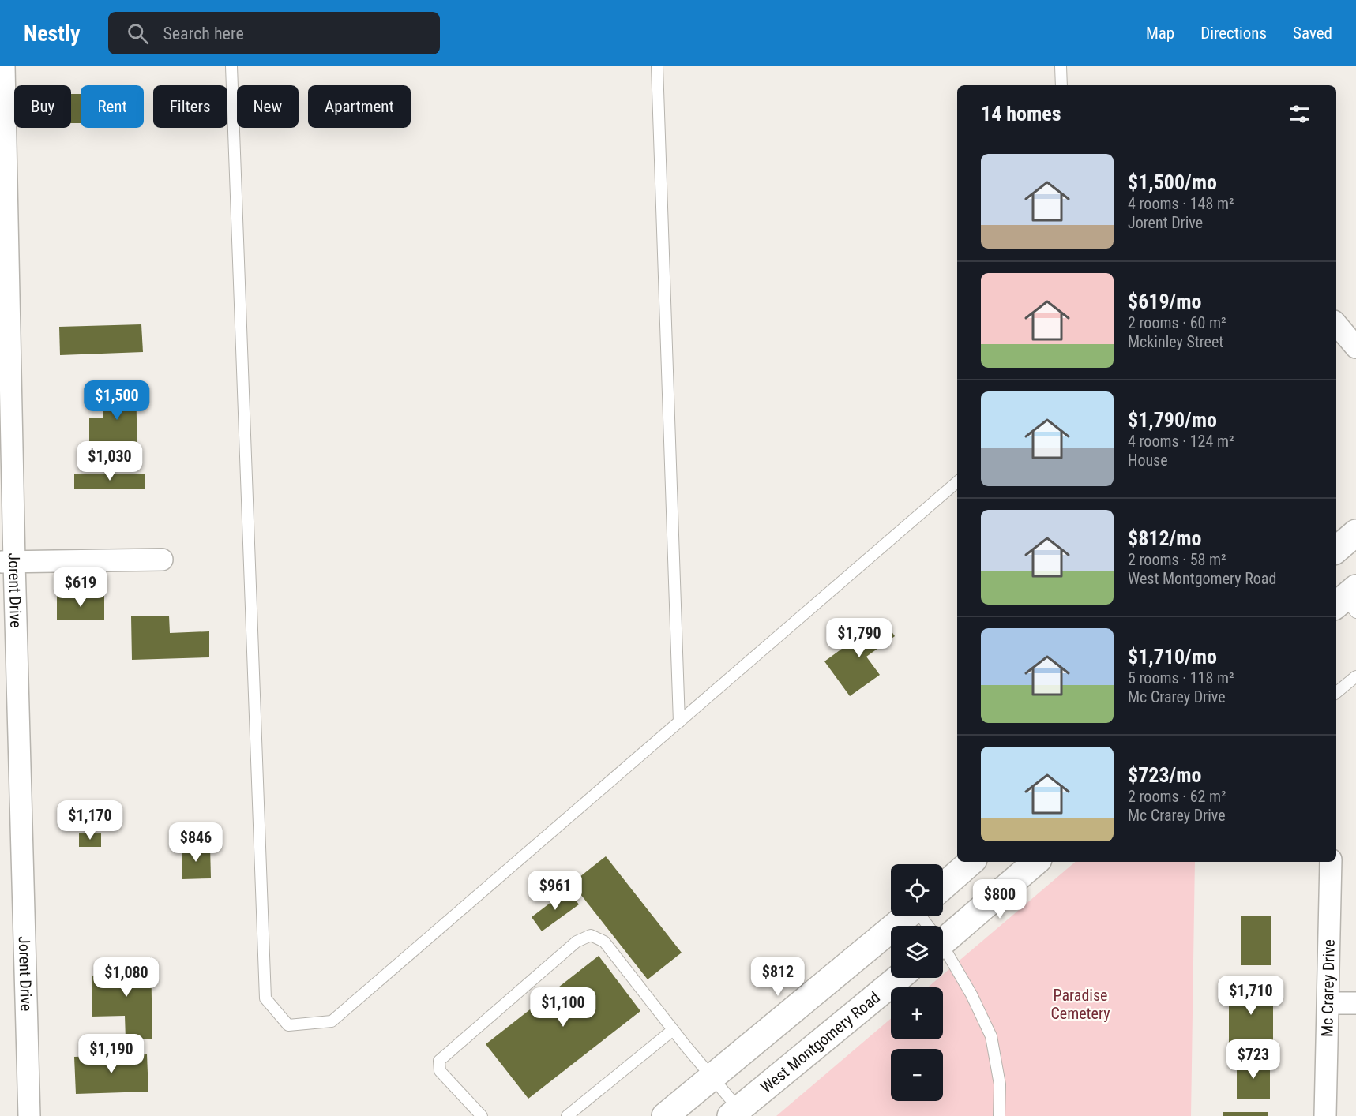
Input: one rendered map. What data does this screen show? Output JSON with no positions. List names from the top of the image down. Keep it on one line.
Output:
{"streets":{"main road":["West Montgomery Road"],"street":["Jorent Drive","Mc Crarey Drive"]},"parks":["Paradise Cemetery"],"page":{"header":"Nestly","search":"Search here","nav":["Map","Directions","Saved"],"chip":["Buy","Rent","Filters","New","Apartment"],"heading":"14 homes","list":[{"name":"$1,500/mo","note":"4 rooms · 148 m² · Jorent Drive"},{"name":"$619/mo","note":"2 rooms · 60 m² · Mckinley Street"},{"name":"$1,790/mo","note":"4 rooms · 124 m² · House"},{"name":"$812/mo","note":"2 rooms · 58 m² · West Montgomery Road"},{"name":"$1,710/mo","note":"5 rooms · 118 m² · Mc Crarey Drive"},{"name":"$723/mo","note":"2 rooms · 62 m² · Mc Crarey Drive"}],"price":["$1,500","$1,030","$619","$1,790","$1,170","$846","$961","$800","$812","$1,080","$1,710","$1,100","$1,190","$723"],"map_buttons":["+","−"]}}
